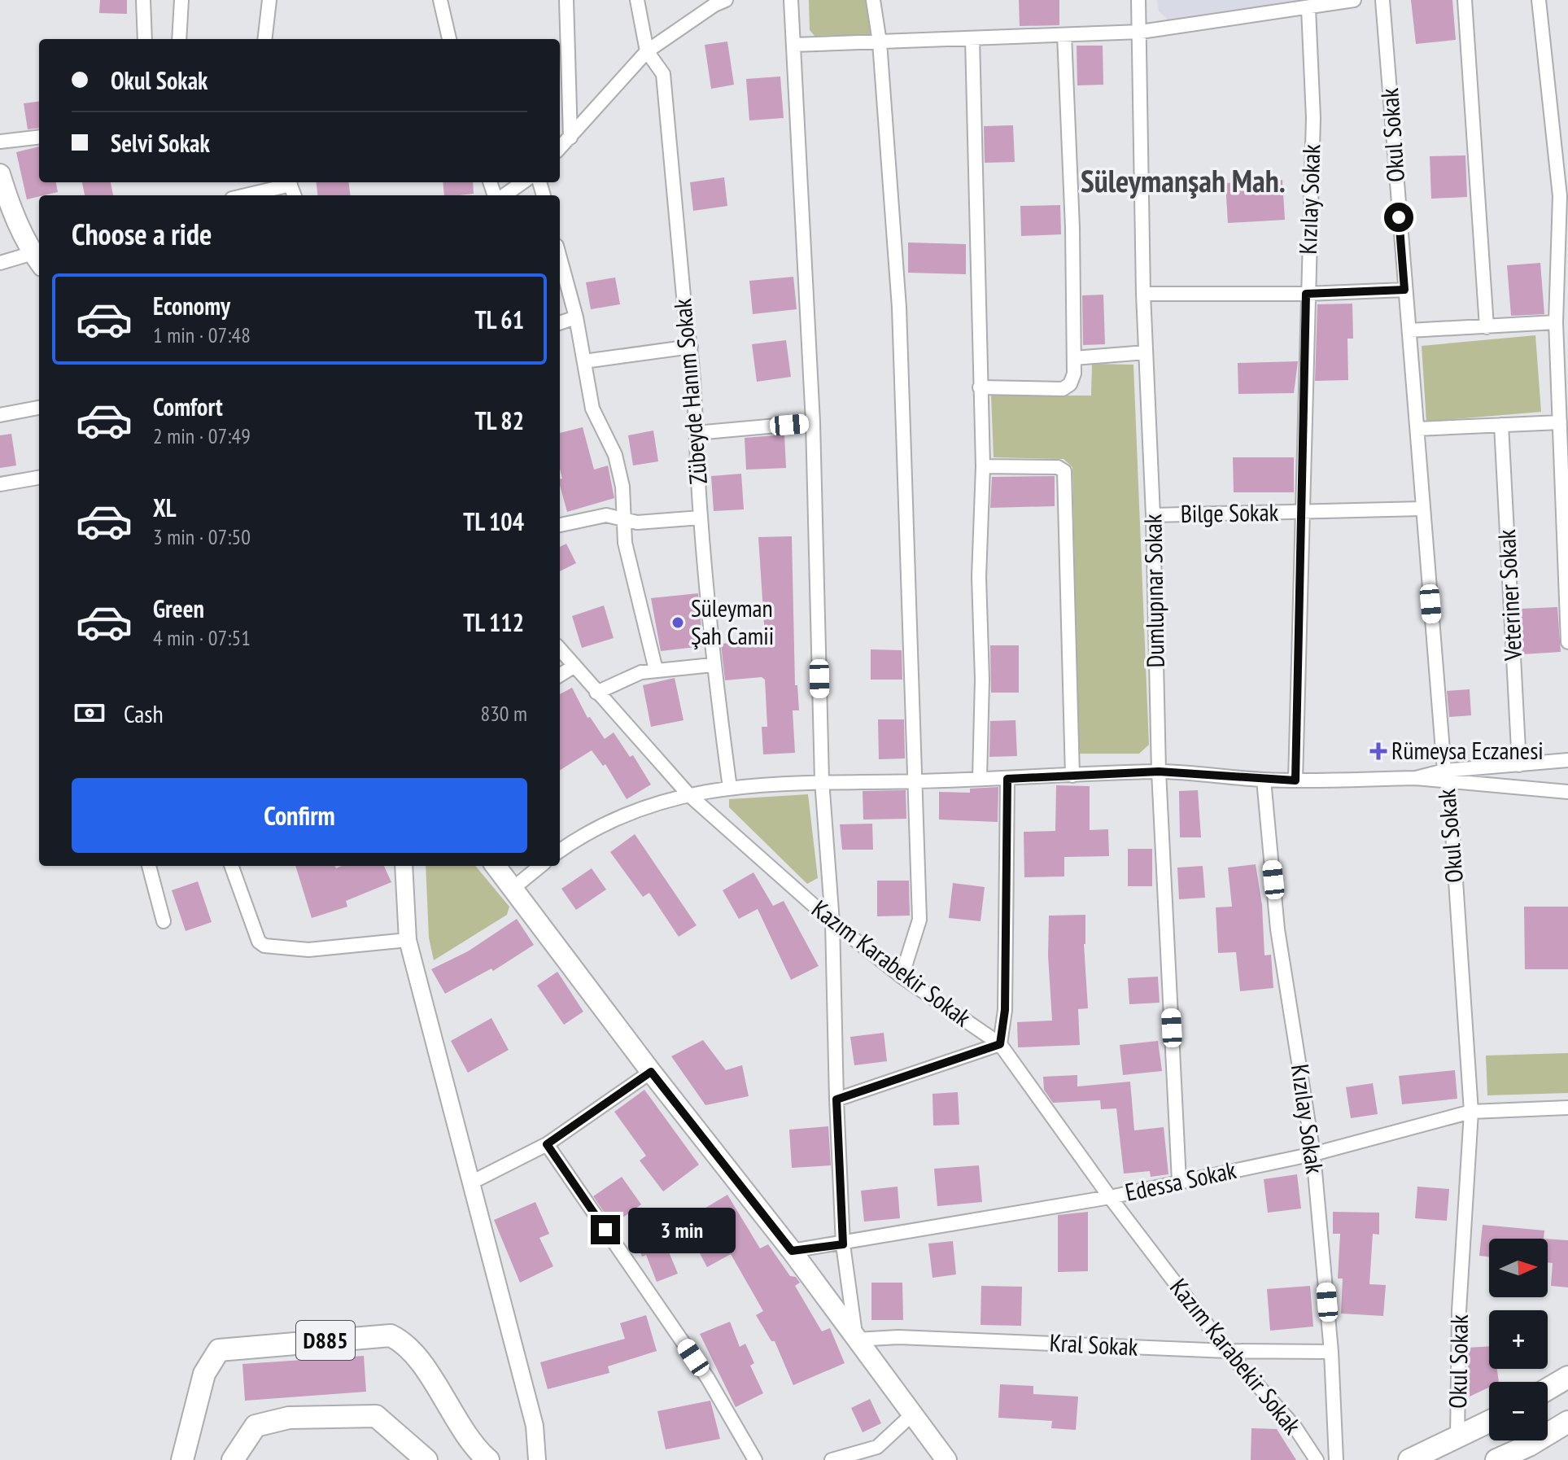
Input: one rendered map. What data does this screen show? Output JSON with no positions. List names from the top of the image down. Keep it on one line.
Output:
{"streets":{"main road":["D885"],"street":["Okul Sokak","Kızılay Sokak","Zübeyde Hanım Sokak","Bilge Sokak","Dumlupınar Sokak","Veteriner Sokak","Kazım Karabekir Sokak","Edessa Sokak","Kral Sokak"]},"crossings":[["Okul Sokak","Bilge Sokak"],["Okul Sokak","Edessa Sokak"],["Kızılay Sokak","Bilge Sokak"],["Kızılay Sokak","Edessa Sokak"],["Kızılay Sokak","Kral Sokak"],["Bilge Sokak","Dumlupınar Sokak"],["Dumlupınar Sokak","Edessa Sokak"],["Kazım Karabekir Sokak","Edessa Sokak"],["Kazım Karabekir Sokak","Kral Sokak"]],"districts":["Süleymanşah Mah."],"places":{"other":["Süleyman Şah Camii"],"health":["Rümeysa Eczanesi"]},"north":"right","page":{"banner":["Okul Sokak","Selvi Sokak"],"heading":"Choose a ride","list":[{"name":"Economy","note":"1 min · 07:48","value":"TL 61"},{"name":"Comfort","note":"2 min · 07:49","value":"TL 82"},{"name":"XL","note":"3 min · 07:50","value":"TL 104"},{"name":"Green","note":"4 min · 07:51","value":"TL 112"}],"pay":["Cash","830 m"],"buttons":"Confirm","bubble":"3 min","map_buttons":["+","−"]}}
